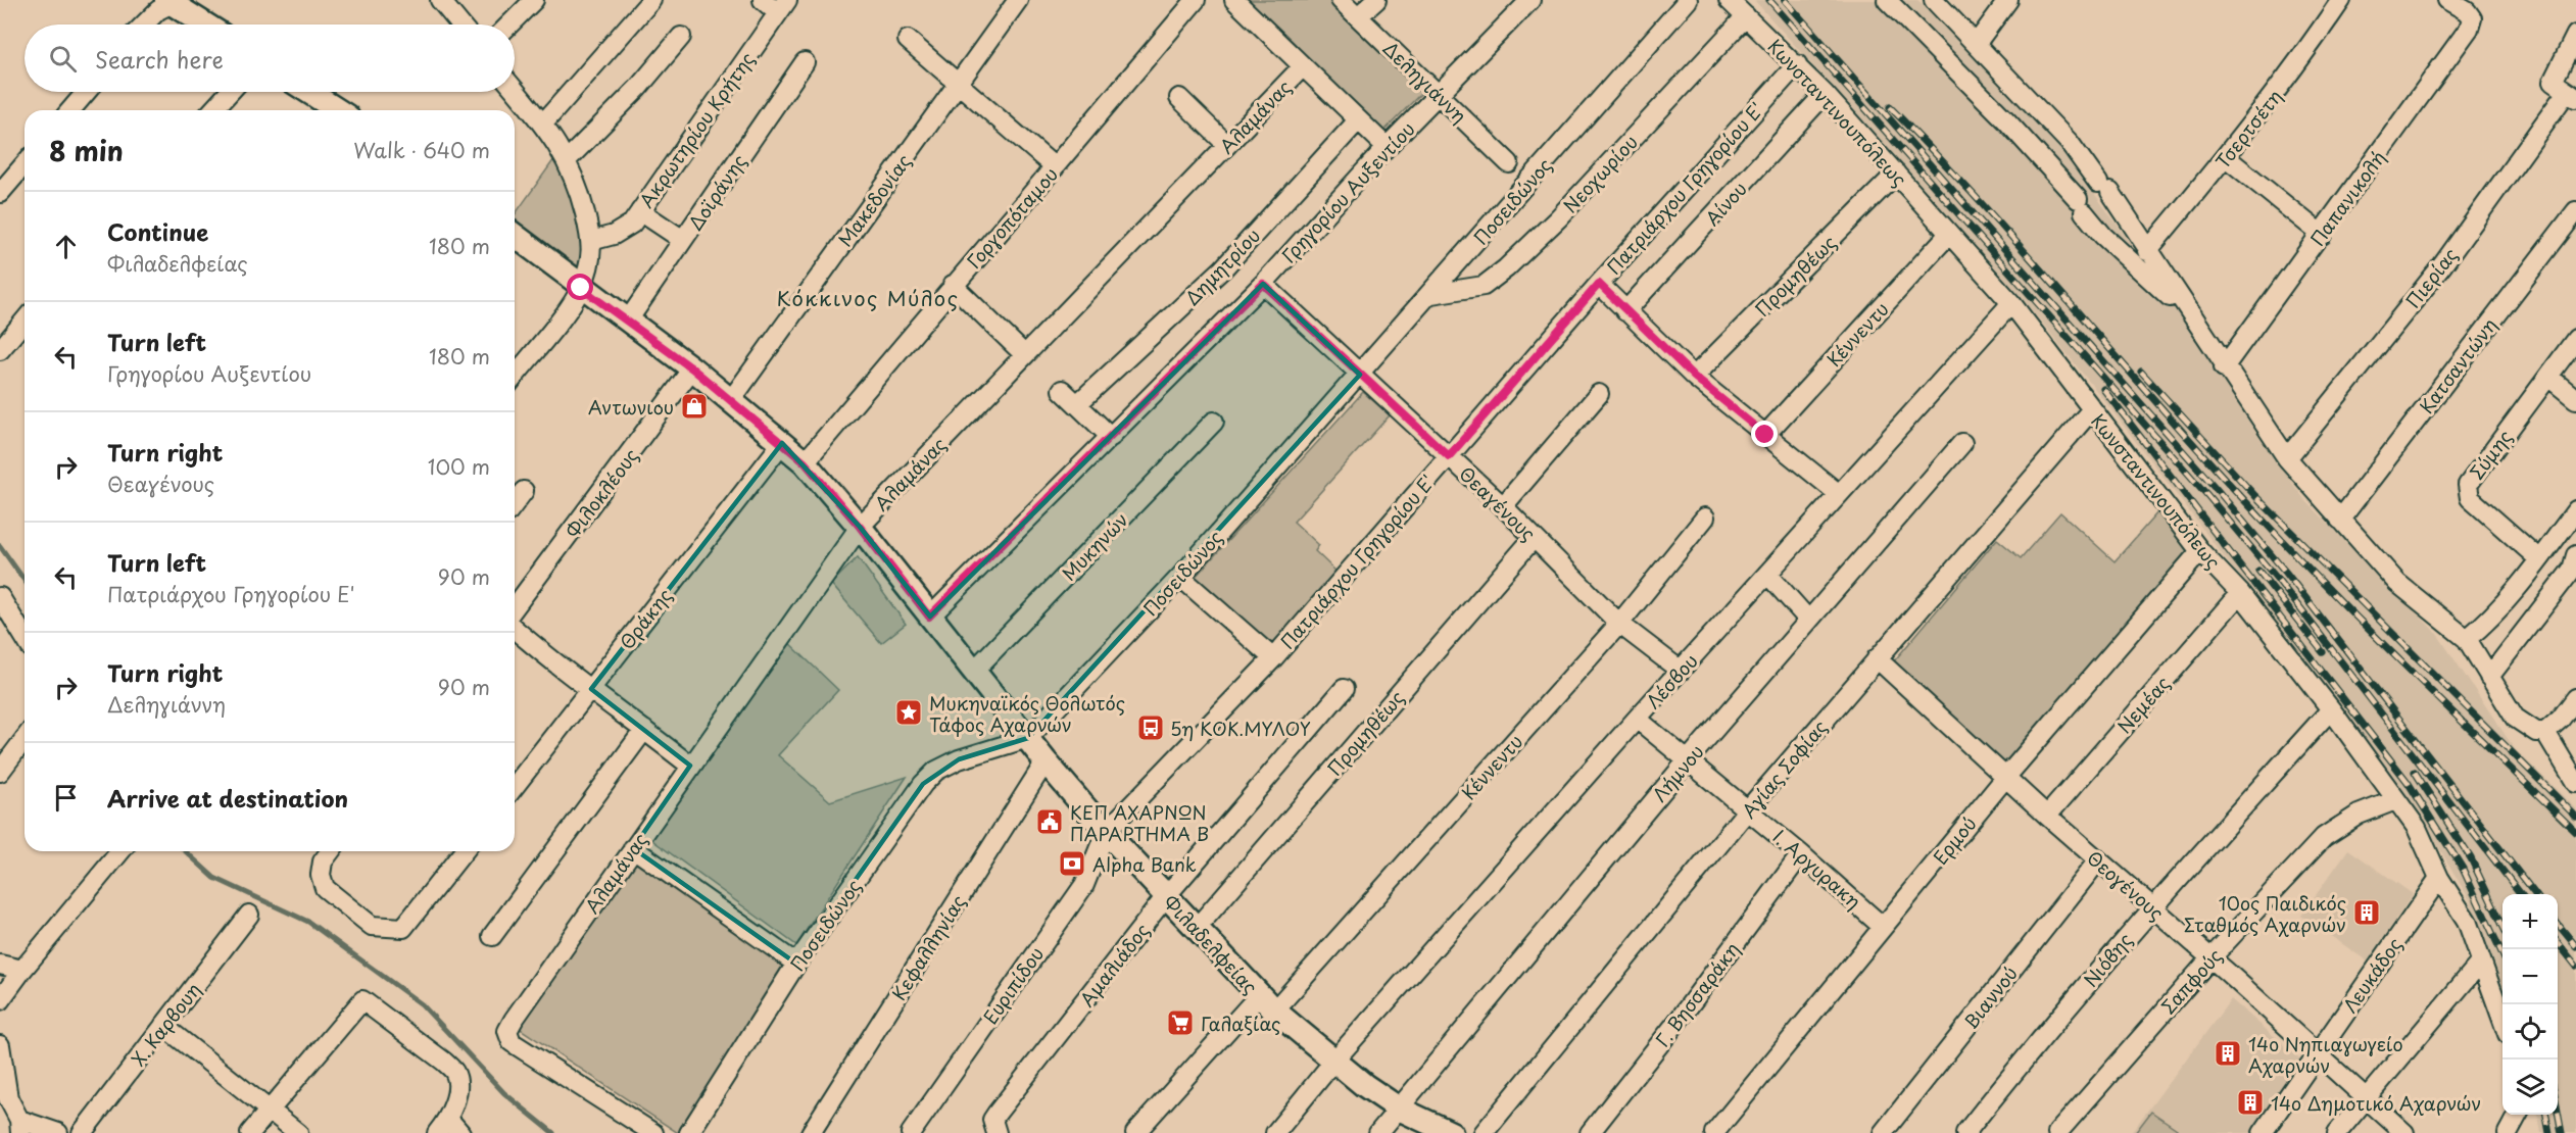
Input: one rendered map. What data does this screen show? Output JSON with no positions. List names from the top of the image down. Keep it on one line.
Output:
{"streets":{"main road":["Φιλαδελφείας"],"street":["Δεληγιάννη","Κωνσταντινουπόλεως","Αλαμάνας","Τσερτσέτη","Ακρωτηρίου Κρήτης","Νεοχωρίου","Πατριάρχου Γρηγορίου E'","Δοϊράνης","Γρηγορίου Αυξεντίου","Παπανικολή","Μακεδονίας","Ποσειδώνος","Αίνου","Γοργοπόταμου","Δημητρίου","Προμηθέως","Πιερίας","Κέννεντυ","Κατσαντώνη","Σύμης","Φιλοκλέους","Θεαγένους","Μυκηνών","Θράκης","Λέσβου","Νεμέας","Αγίας Σοφίας","Λήμνου","Ερμού","Ι. Αργυρακη","Θεογένους","Κεφαλληνίας","Νιόβης","Αμαλιάδος","Λευκάδος","Σαπφούς","Ευριπίδου","Γ. Βησσαράκη","Βιαννού","Χ. Καρβουη"]},"crossings":[["Δεληγιάννη","Γρηγορίου Αυξεντίου"],["Κωνσταντινουπόλεως","Νεοχωρίου"],["Κωνσταντινουπόλεως","Πατριάρχου Γρηγορίου E'"],["Κωνσταντινουπόλεως","Αίνου"],["Κωνσταντινουπόλεως","Προμηθέως"],["Κωνσταντινουπόλεως","Κέννεντυ"],["Κωνσταντινουπόλεως","Λέσβου"],["Κωνσταντινουπόλεως","Νεμέας"],["Κωνσταντινουπόλεως","Αγίας Σοφίας"],["Κωνσταντινουπόλεως","Ερμού"],["Κωνσταντινουπόλεως","Νιόβης"],["Κωνσταντινουπόλεως","Λευκάδος"],["Κωνσταντινουπόλεως","Σαπφούς"],["Αλαμάνας","Φιλαδελφείας"],["Νεοχωρίου","Ποσειδώνος"],["Πατριάρχου Γρηγορίου E'","Θεαγένους"],["Πατριάρχου Γρηγορίου E'","Φιλαδελφείας"],["Πατριάρχου Γρηγορίου E'","Ευριπίδου"],["Δοϊράνης","Φιλαδελφείας"],["Γρηγορίου Αυξεντίου","Θεαγένους"],["Γρηγορίου Αυξεντίου","Φιλαδελφείας"],["Μακεδονίας","Φιλαδελφείας"],["Ποσειδώνος","Θεαγένους"],["Ποσειδώνος","Φιλαδελφείας"],["Γοργοπόταμου","Φιλαδελφείας"],["Προμηθέως","Θεαγένους"],["Προμηθέως","Φιλαδελφείας"],["Κέννεντυ","Θεαγένους"],["Κέννεντυ","Φιλαδελφείας"],["Φιλοκλέους","Φιλαδελφείας"],["Θεαγένους","Λέσβου"],["Μυκηνών","Φιλαδελφείας"],["Θράκης","Φιλαδελφείας"],["Λέσβου","Ι. Αργυρακη"],["Λέσβου","Φιλαδελφείας"],["Νεμέας","Θεογένους"],["Αγίας Σοφίας","Ι. Αργυρακη"],["Αγίας Σοφίας","Θεογένους"],["Λήμνου","Ι. Αργυρακη"],["Λήμνου","Φιλαδελφείας"],["Ερμού","Ι. Αργυρακη"],["Ερμού","Θεογένους"],["Ι. Αργυρακη","Γ. Βησσαράκη"],["Θεογένους","Νιόβης"],["Θεογένους","Λευκάδος"],["Θεογένους","Σαπφούς"],["Θεογένους","Βιαννού"],["Φιλαδελφείας","Κεφαλληνίας"],["Φιλαδελφείας","Αμαλιάδος"],["Φιλαδελφείας","Ευριπίδου"]],"districts":["Κόκκινος Μύλος"],"places":{"shop":["Αντωνιου"],"place":["Μυκηναϊκός Θολωτός Τάφος Αχαρνών"],"bus stop":["5η ΚΟΚ.ΜΥΛΟΥ"],"public building":["ΚΕΠ ΑΧΑΡΝΩΝ ΠΑΡΑΡΤΗΜΑ Β"],"bank":["Alpha Bank"],"building":["10ος Παιδικός Σταθμός Αχαρνών","14ο Νηπιαγωγείο Αχαρνών","14ο Δημοτικό Αχαρνών"],"supermarket":["Γαλαξίας"]},"page":{"search":"Search here","heading":["8 min","Walk · 640 m"],"list":[["Continue","Φιλαδελφείας","180 m"],["Turn left","Γρηγορίου Αυξεντίου","180 m"],["Turn right","Θεαγένους","100 m"],["Turn left","Πατριάρχου Γρηγορίου E'","90 m"],["Turn right","Δεληγιάννη","90 m"],"Arrive at destination"],"map_buttons":["+","−"]}}
